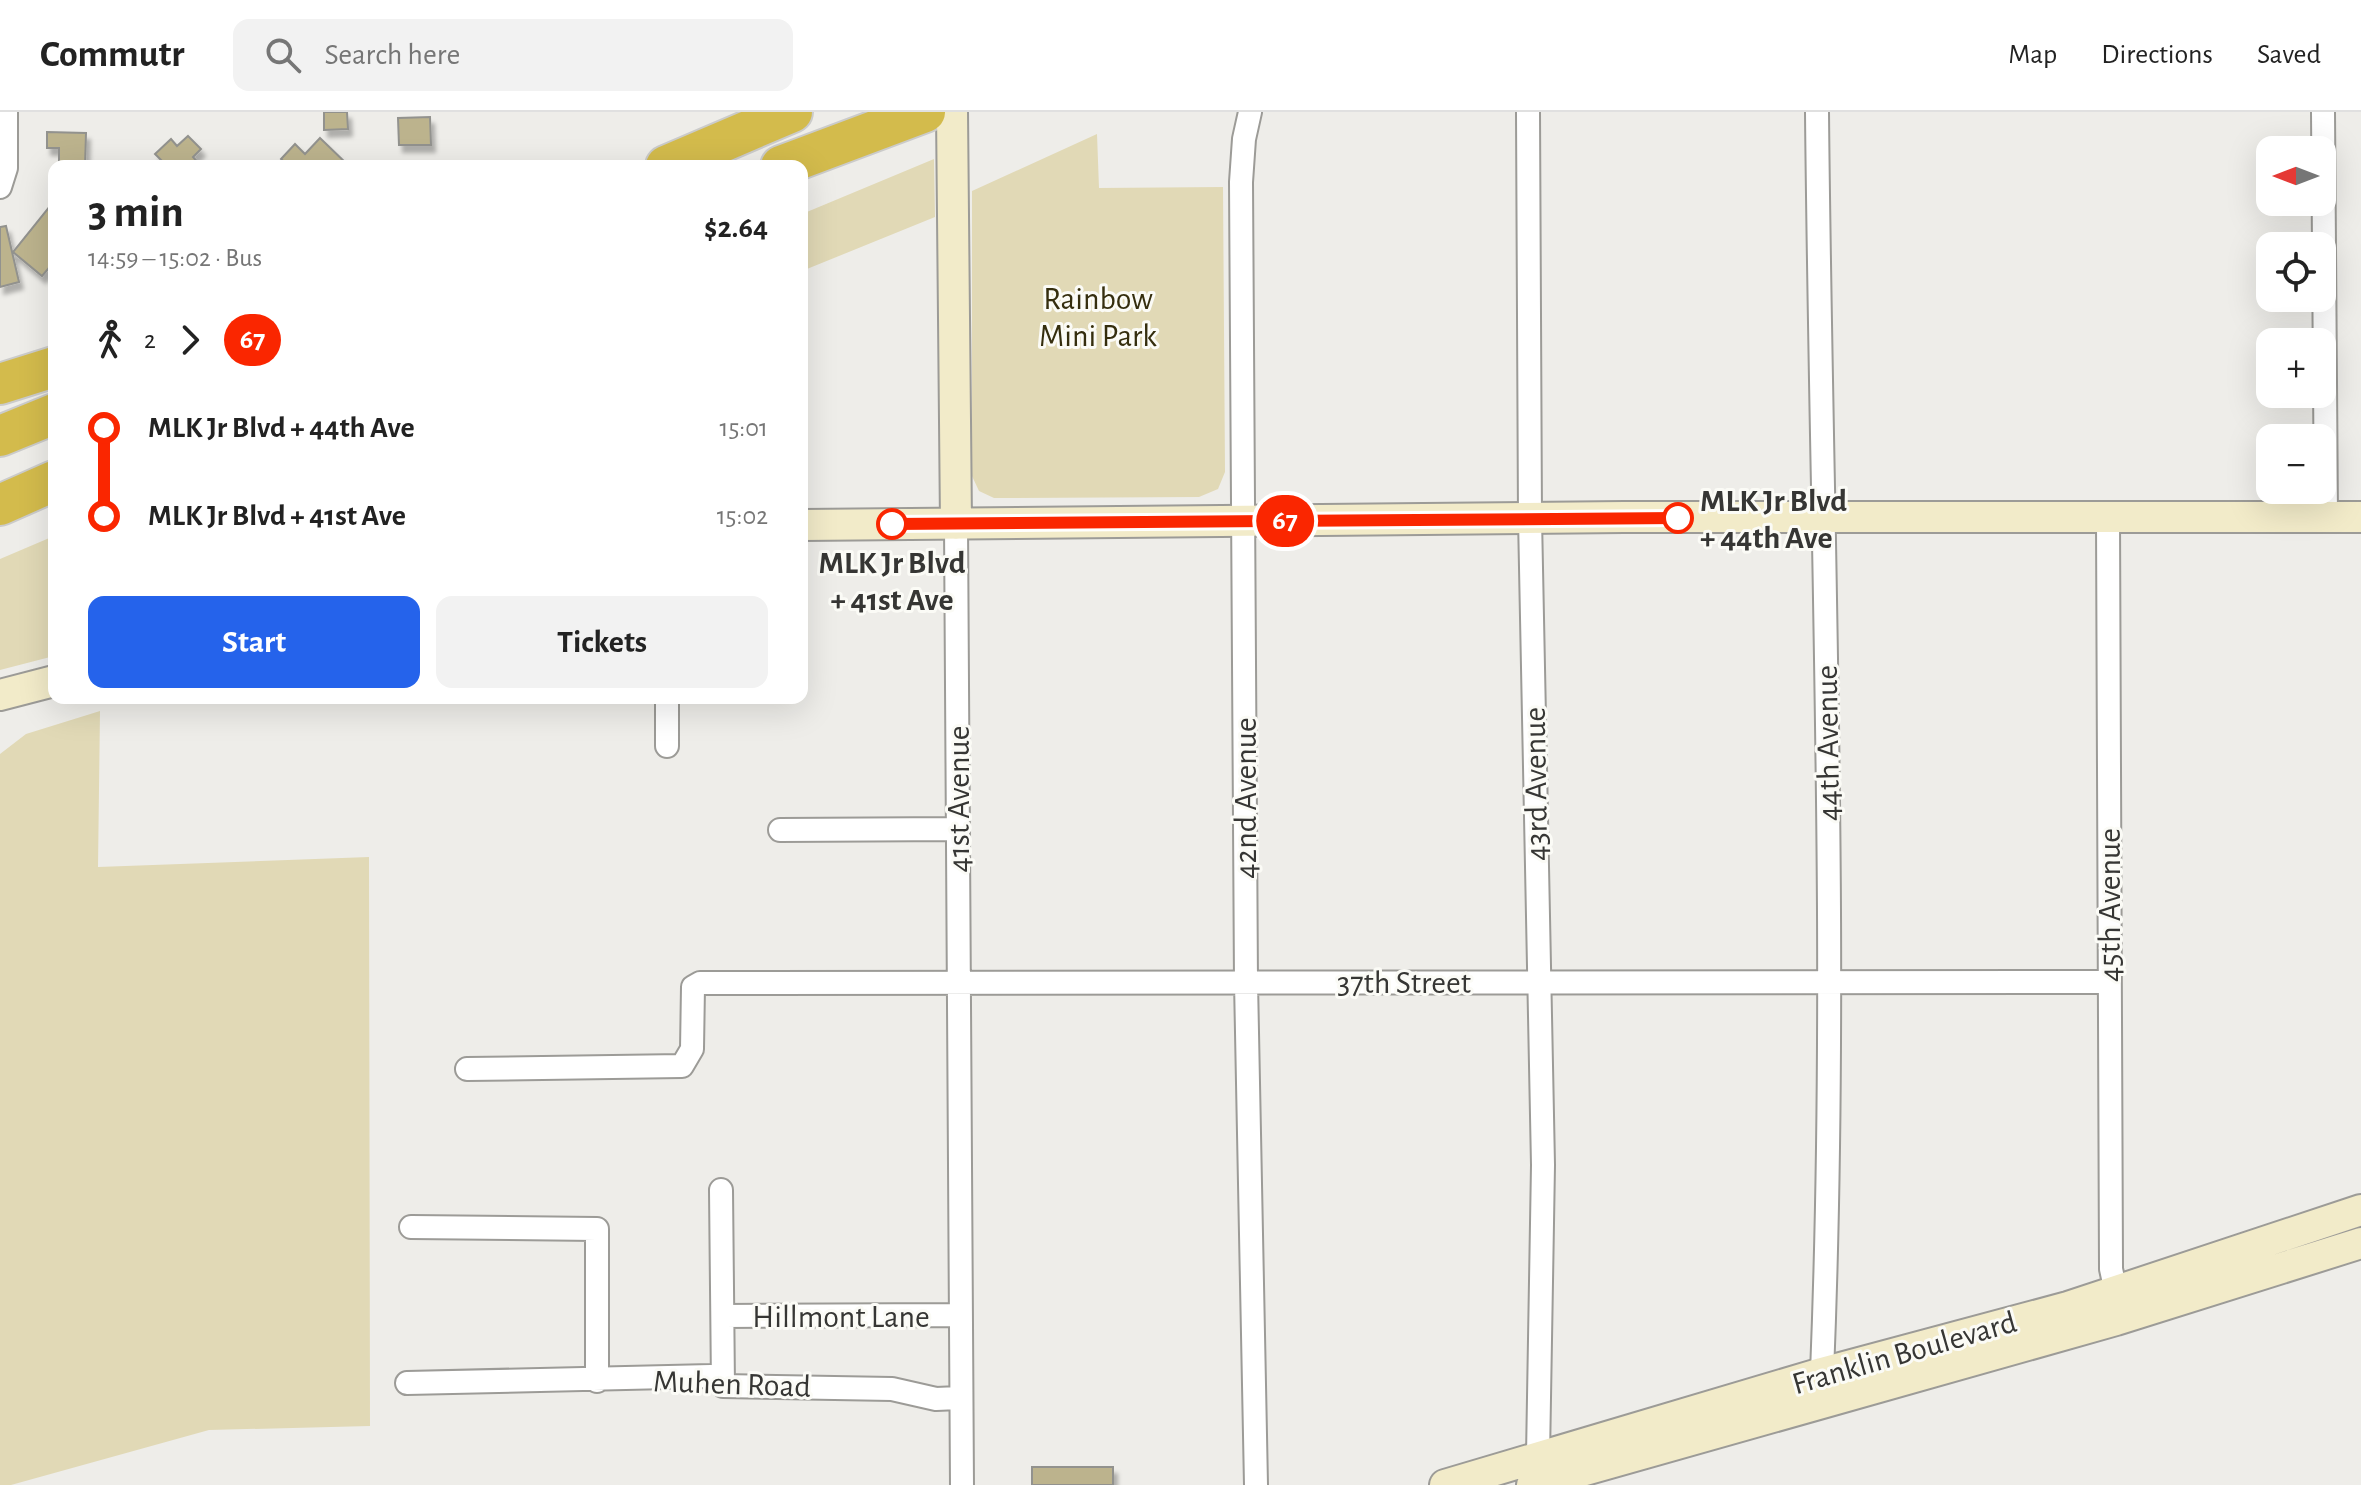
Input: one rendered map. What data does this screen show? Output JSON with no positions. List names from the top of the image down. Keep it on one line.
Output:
{"streets":{"main road":["41st Avenue","Franklin Boulevard"],"street":["44th Avenue","43rd Avenue","42nd Avenue","45th Avenue","37th Street","Hillmont Lane","Muhen Road"]},"crossings":[["44th Avenue","37th Street"],["44th Avenue","Franklin Boulevard"],["43rd Avenue","37th Street"],["43rd Avenue","Franklin Boulevard"],["42nd Avenue","37th Street"],["41st Avenue","37th Street"],["41st Avenue","Hillmont Lane"],["41st Avenue","Muhen Road"],["45th Avenue","37th Street"],["45th Avenue","Franklin Boulevard"],["Hillmont Lane","Muhen Road"]],"parks":["Rainbow Mini Park"],"places":["MLK Jr Blvd + 44th Ave","MLK Jr Blvd + 41st Ave"],"lines":["bus line 67"],"north":"left","page":{"header":"Commutr","search":"Search here","nav":["Map","Directions","Saved"],"on_map":"67","map_buttons":["+","−"],"heading":["3 min","14:59 – 15:02 · Bus","$2.64"],"legs":["2","67"],"list":[{"name":"MLK Jr Blvd + 44th Ave","value":"15:01"},{"name":"MLK Jr Blvd + 41st Ave","value":"15:02"}],"buttons":["Start","Tickets"]}}
